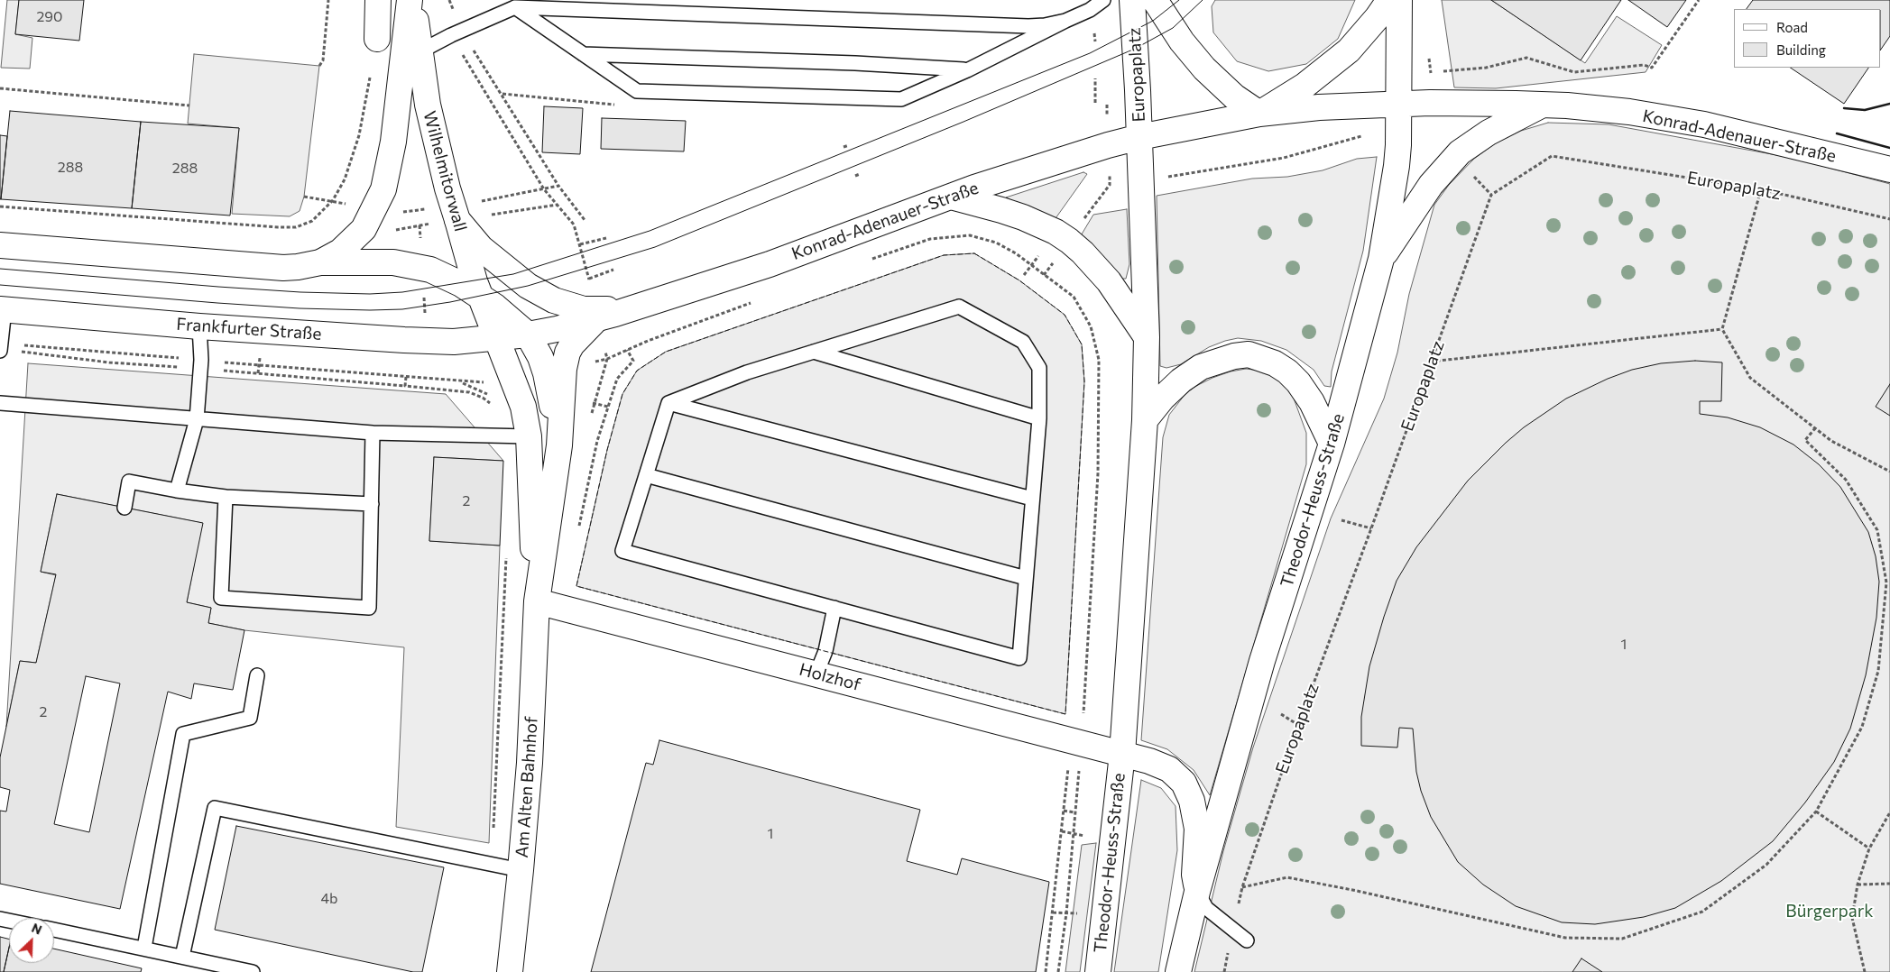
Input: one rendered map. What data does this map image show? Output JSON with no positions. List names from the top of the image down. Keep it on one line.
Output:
{"streets":{"main road":["Europaplatz","Konrad-Adenauer-Straße","Wilhelmitorwall","Frankfurter Straße","Theodor-Heuss-Straße","Holzhof","Am Alten Bahnhof"]},"crossings":[["Europaplatz","Konrad-Adenauer-Straße"],["Europaplatz","Theodor-Heuss-Straße"],["Konrad-Adenauer-Straße","Wilhelmitorwall"],["Konrad-Adenauer-Straße","Frankfurter Straße"],["Konrad-Adenauer-Straße","Theodor-Heuss-Straße"],["Konrad-Adenauer-Straße","Am Alten Bahnhof"],["Wilhelmitorwall","Frankfurter Straße"],["Wilhelmitorwall","Am Alten Bahnhof"],["Frankfurter Straße","Am Alten Bahnhof"],["Theodor-Heuss-Straße","Holzhof"],["Holzhof","Am Alten Bahnhof"]],"parks":["Bürgerpark"],"house_numbers":["290","288","288","2","1","2","1","4b"],"legend":["Road","Building"],"north":"top right"}
